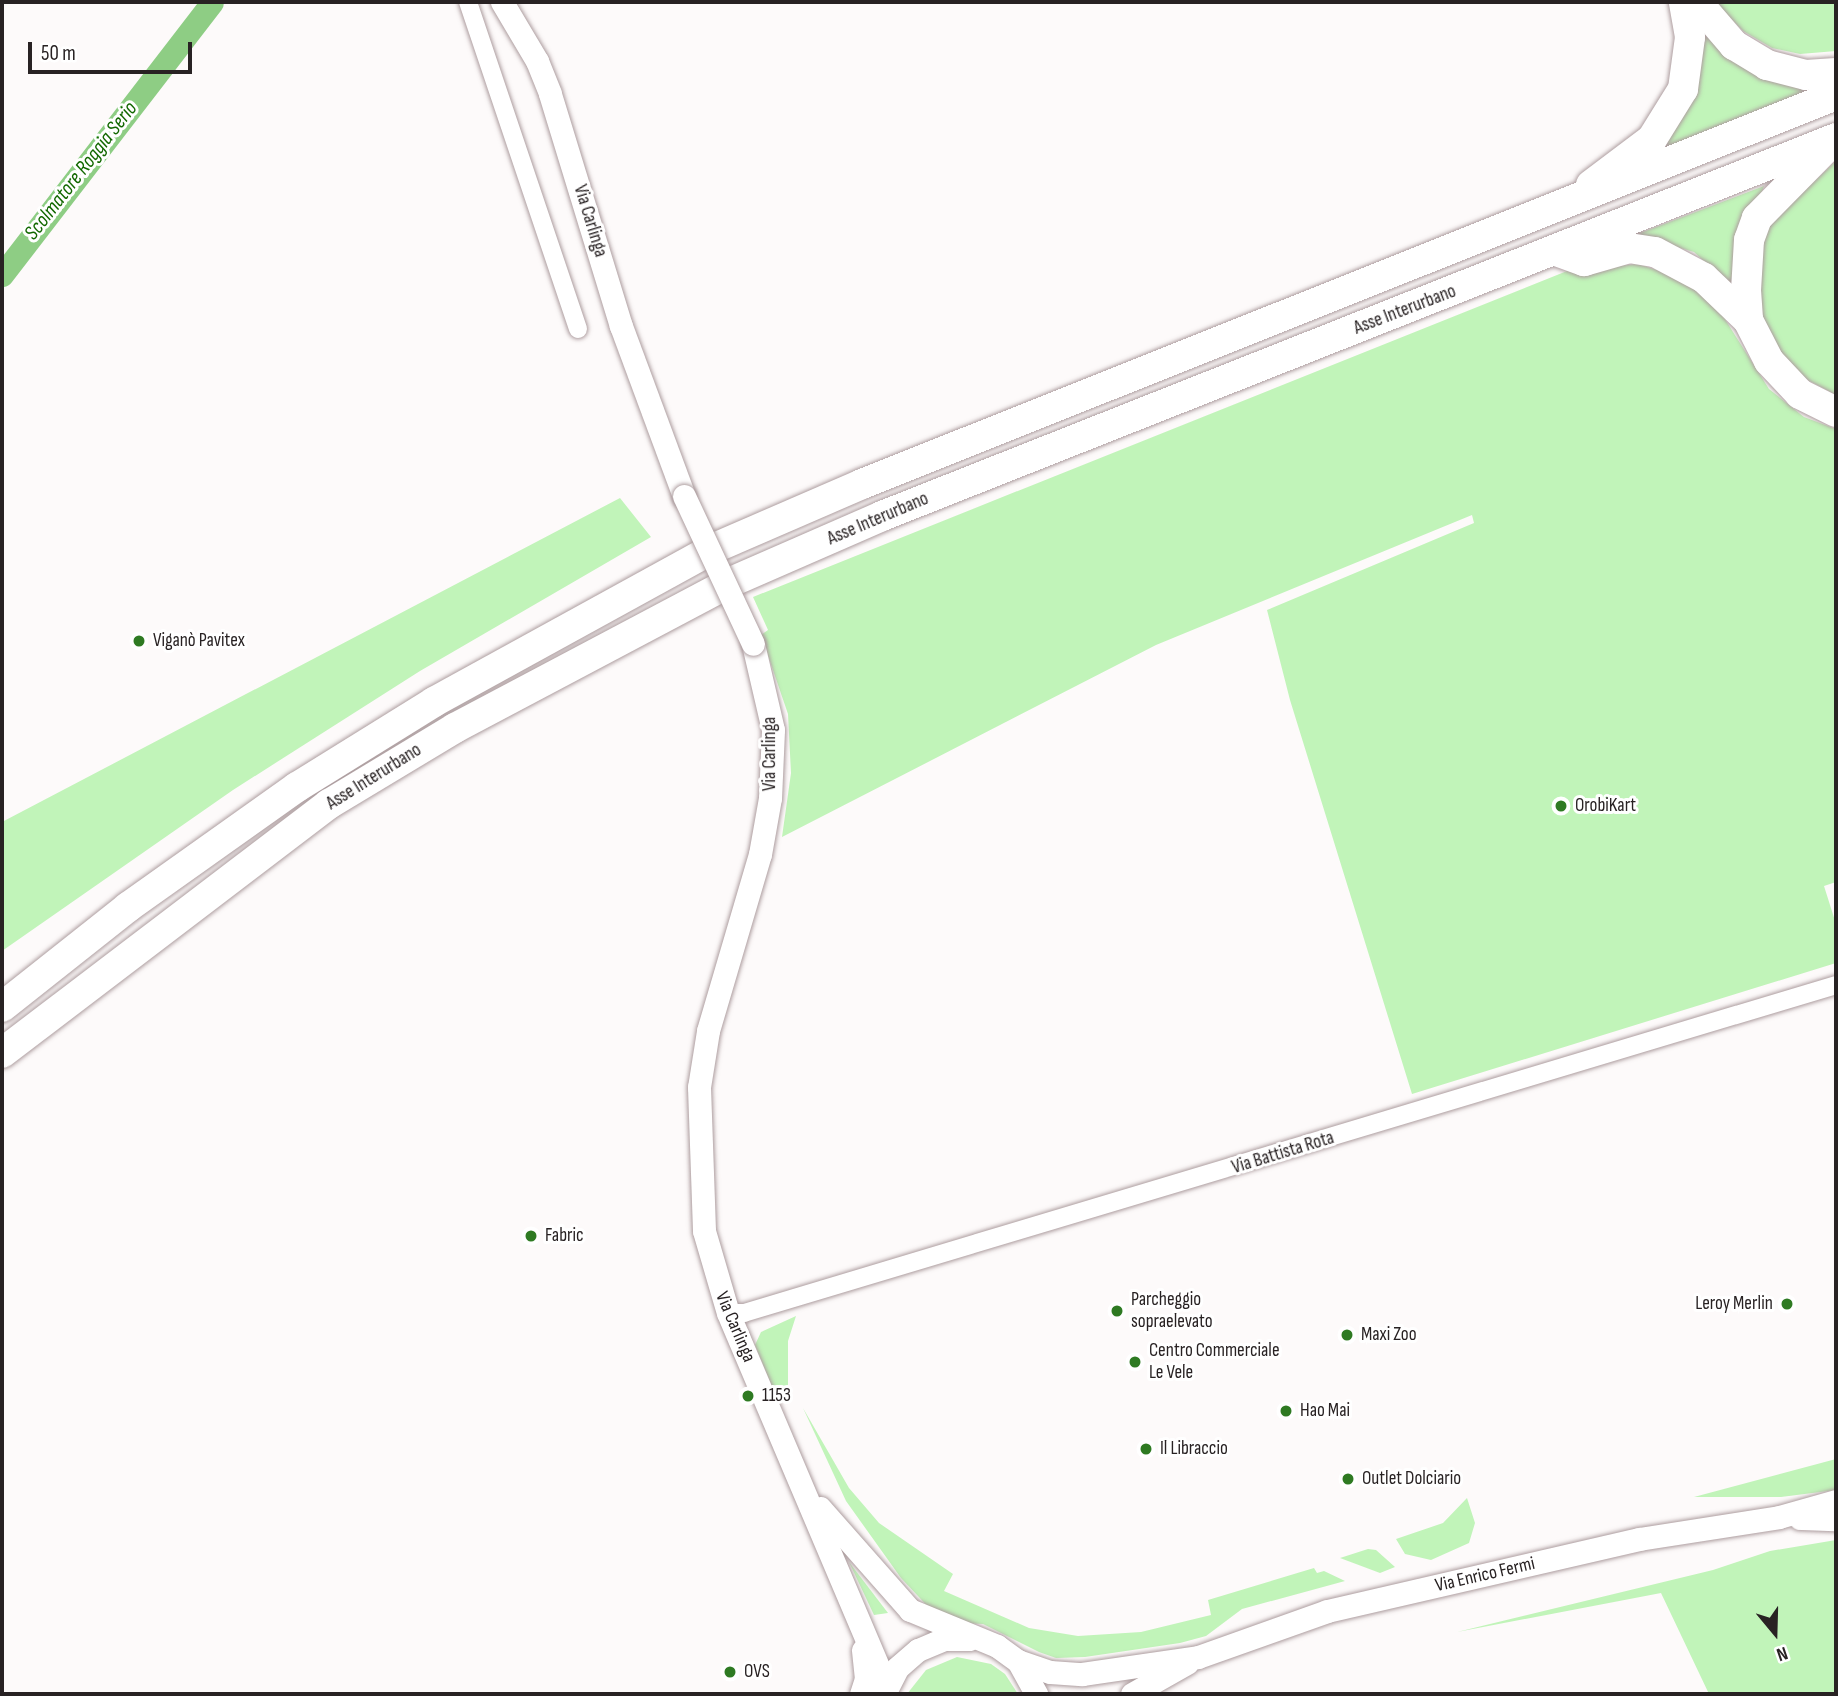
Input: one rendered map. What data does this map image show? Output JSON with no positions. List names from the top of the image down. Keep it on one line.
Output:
{"streets":{"highway":["Asse Interurbano"],"street":["Via Carlinga","Via Battista Rota","Via Enrico Fermi"]},"crossings":[["Via Carlinga","Via Battista Rota"],["Via Carlinga","Via Enrico Fermi"]],"water":["Scolmatore Roggia Serio"],"places":["Viganò Pavitex","OrobiKart","Fabric","Leroy Merlin","Parcheggio sopraelevato","Maxi Zoo","Centro Commerciale Le Vele","1153","Hao Mai","Il Libraccio","Outlet Dolciario","OVS"],"scale_bar":"50 m","north":"bottom"}
